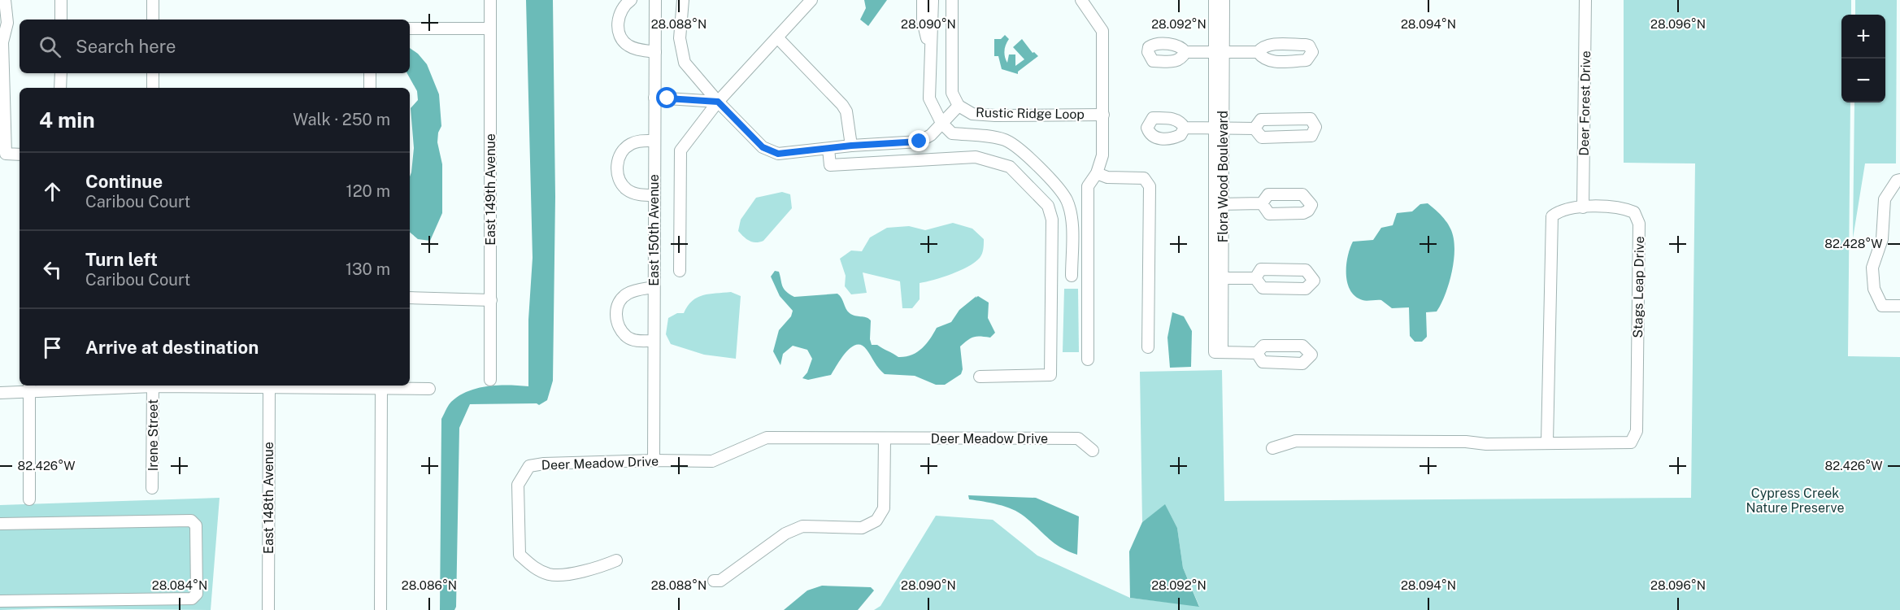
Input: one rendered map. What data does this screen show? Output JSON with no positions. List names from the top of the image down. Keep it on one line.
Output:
{"streets":{"street":["Deer Forest Drive","Rustic Ridge Loop","Flora Wood Boulevard","East 149th Avenue","East 150th Avenue","Stags Leap Drive","Irene Street","Deer Meadow Drive","East 148th Avenue"]},"crossings":[["Deer Forest Drive","Stags Leap Drive"],["East 150th Avenue","Deer Meadow Drive"]],"parks":["Cypress Creek Nature Preserve"],"page":{"map_buttons":["+","−"],"search":"Search here","heading":["4 min","Walk · 250 m"],"list":[["Continue","Caribou Court","120 m"],["Turn left","Caribou Court","130 m"],"Arrive at destination"]},"coordinates":["28.088°N","28.090°N","28.092°N","28.094°N","28.096°N","82.428°W","82.426°W","28.084°N","28.086°N"]}
